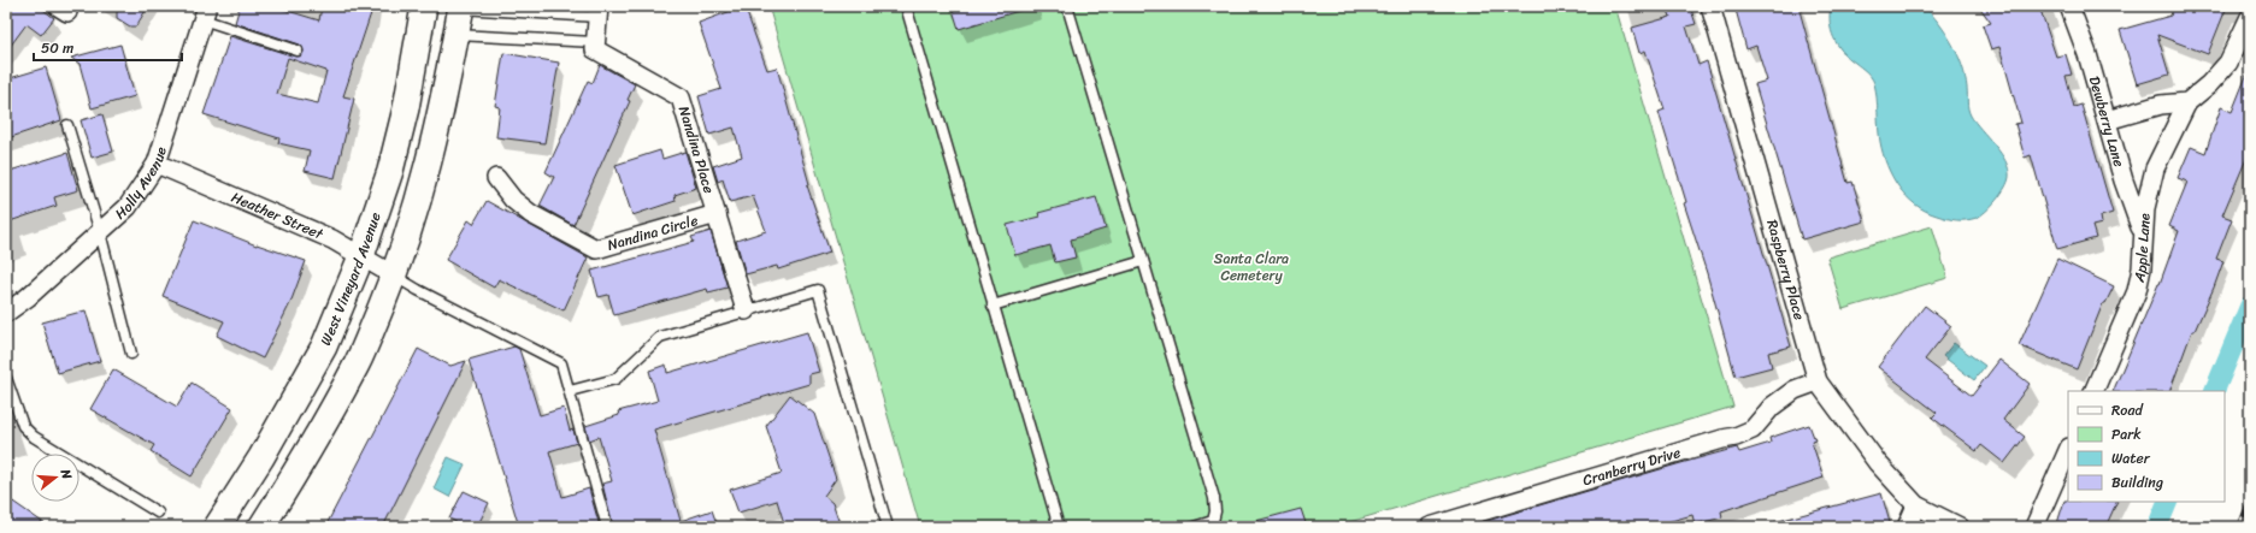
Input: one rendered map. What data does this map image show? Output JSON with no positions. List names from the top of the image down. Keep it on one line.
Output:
{"streets":{"main road":["West Vineyard Avenue"],"street":["Dewberry Lane","Nandina Place","Holly Avenue","Heather Street","Nandina Circle","Apple Lane","Raspberry Place","Cranberry Drive"]},"crossings":[["Dewberry Lane","Apple Lane"],["Nandina Place","Nandina Circle"],["Holly Avenue","Heather Street"],["Heather Street","West Vineyard Avenue"],["Raspberry Place","Cranberry Drive"]],"parks":["Santa Clara Cemetery"],"legend":["Road","Park","Water","Building"],"scale_bar":"50 m","north":"right"}
